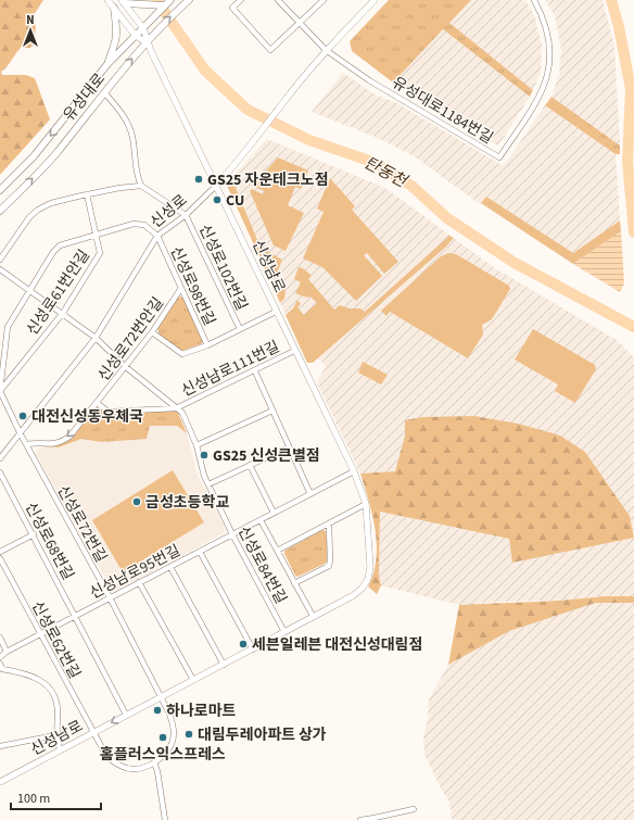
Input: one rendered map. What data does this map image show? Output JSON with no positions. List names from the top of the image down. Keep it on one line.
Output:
{"streets":{"main road":["유성대로"],"street":["유성대로1184번길","신성로","신성남로","신성로102번길","신성로98번길","신성로61번안길","신성로72번안길","신성남로111번길","신성로72번길","신성로68번길","신성로84번길","신성남로95번길","신성로62번길"]},"crossings":[["유성대로","신성남로"],["유성대로1184번길","신성로"],["신성로","신성남로"],["신성로","신성로102번길"],["신성로","신성로98번길"],["신성로","신성로72번길"],["신성로","신성로84번길"],["신성남로","신성남로111번길"],["신성남로","신성로72번길"],["신성남로","신성로68번길"],["신성남로","신성로84번길"],["신성남로","신성남로95번길"],["신성남로","신성로62번길"],["신성로98번길","신성로72번안길"],["신성로61번안길","신성로72번길"],["신성로61번안길","신성로84번길"],["신성로72번안길","신성남로111번길"],["신성로72번안길","신성로72번길"],["신성로72번안길","신성로84번길"],["신성남로111번길","신성로84번길"],["신성로72번길","신성남로95번길"],["신성로68번길","신성남로95번길"],["신성로84번길","신성남로95번길"],["신성남로95번길","신성로62번길"]],"water":["탄동천"],"places":["GS25 자운테크노점","CU","대전신성동우체국","GS25 신성큰별점","금성초등학교","세븐일레븐 대전신성대림점","하나로마트","대림두레아파트 상가","홈플러스익스프레스"],"scale_bar":"100 m","north":"top"}
